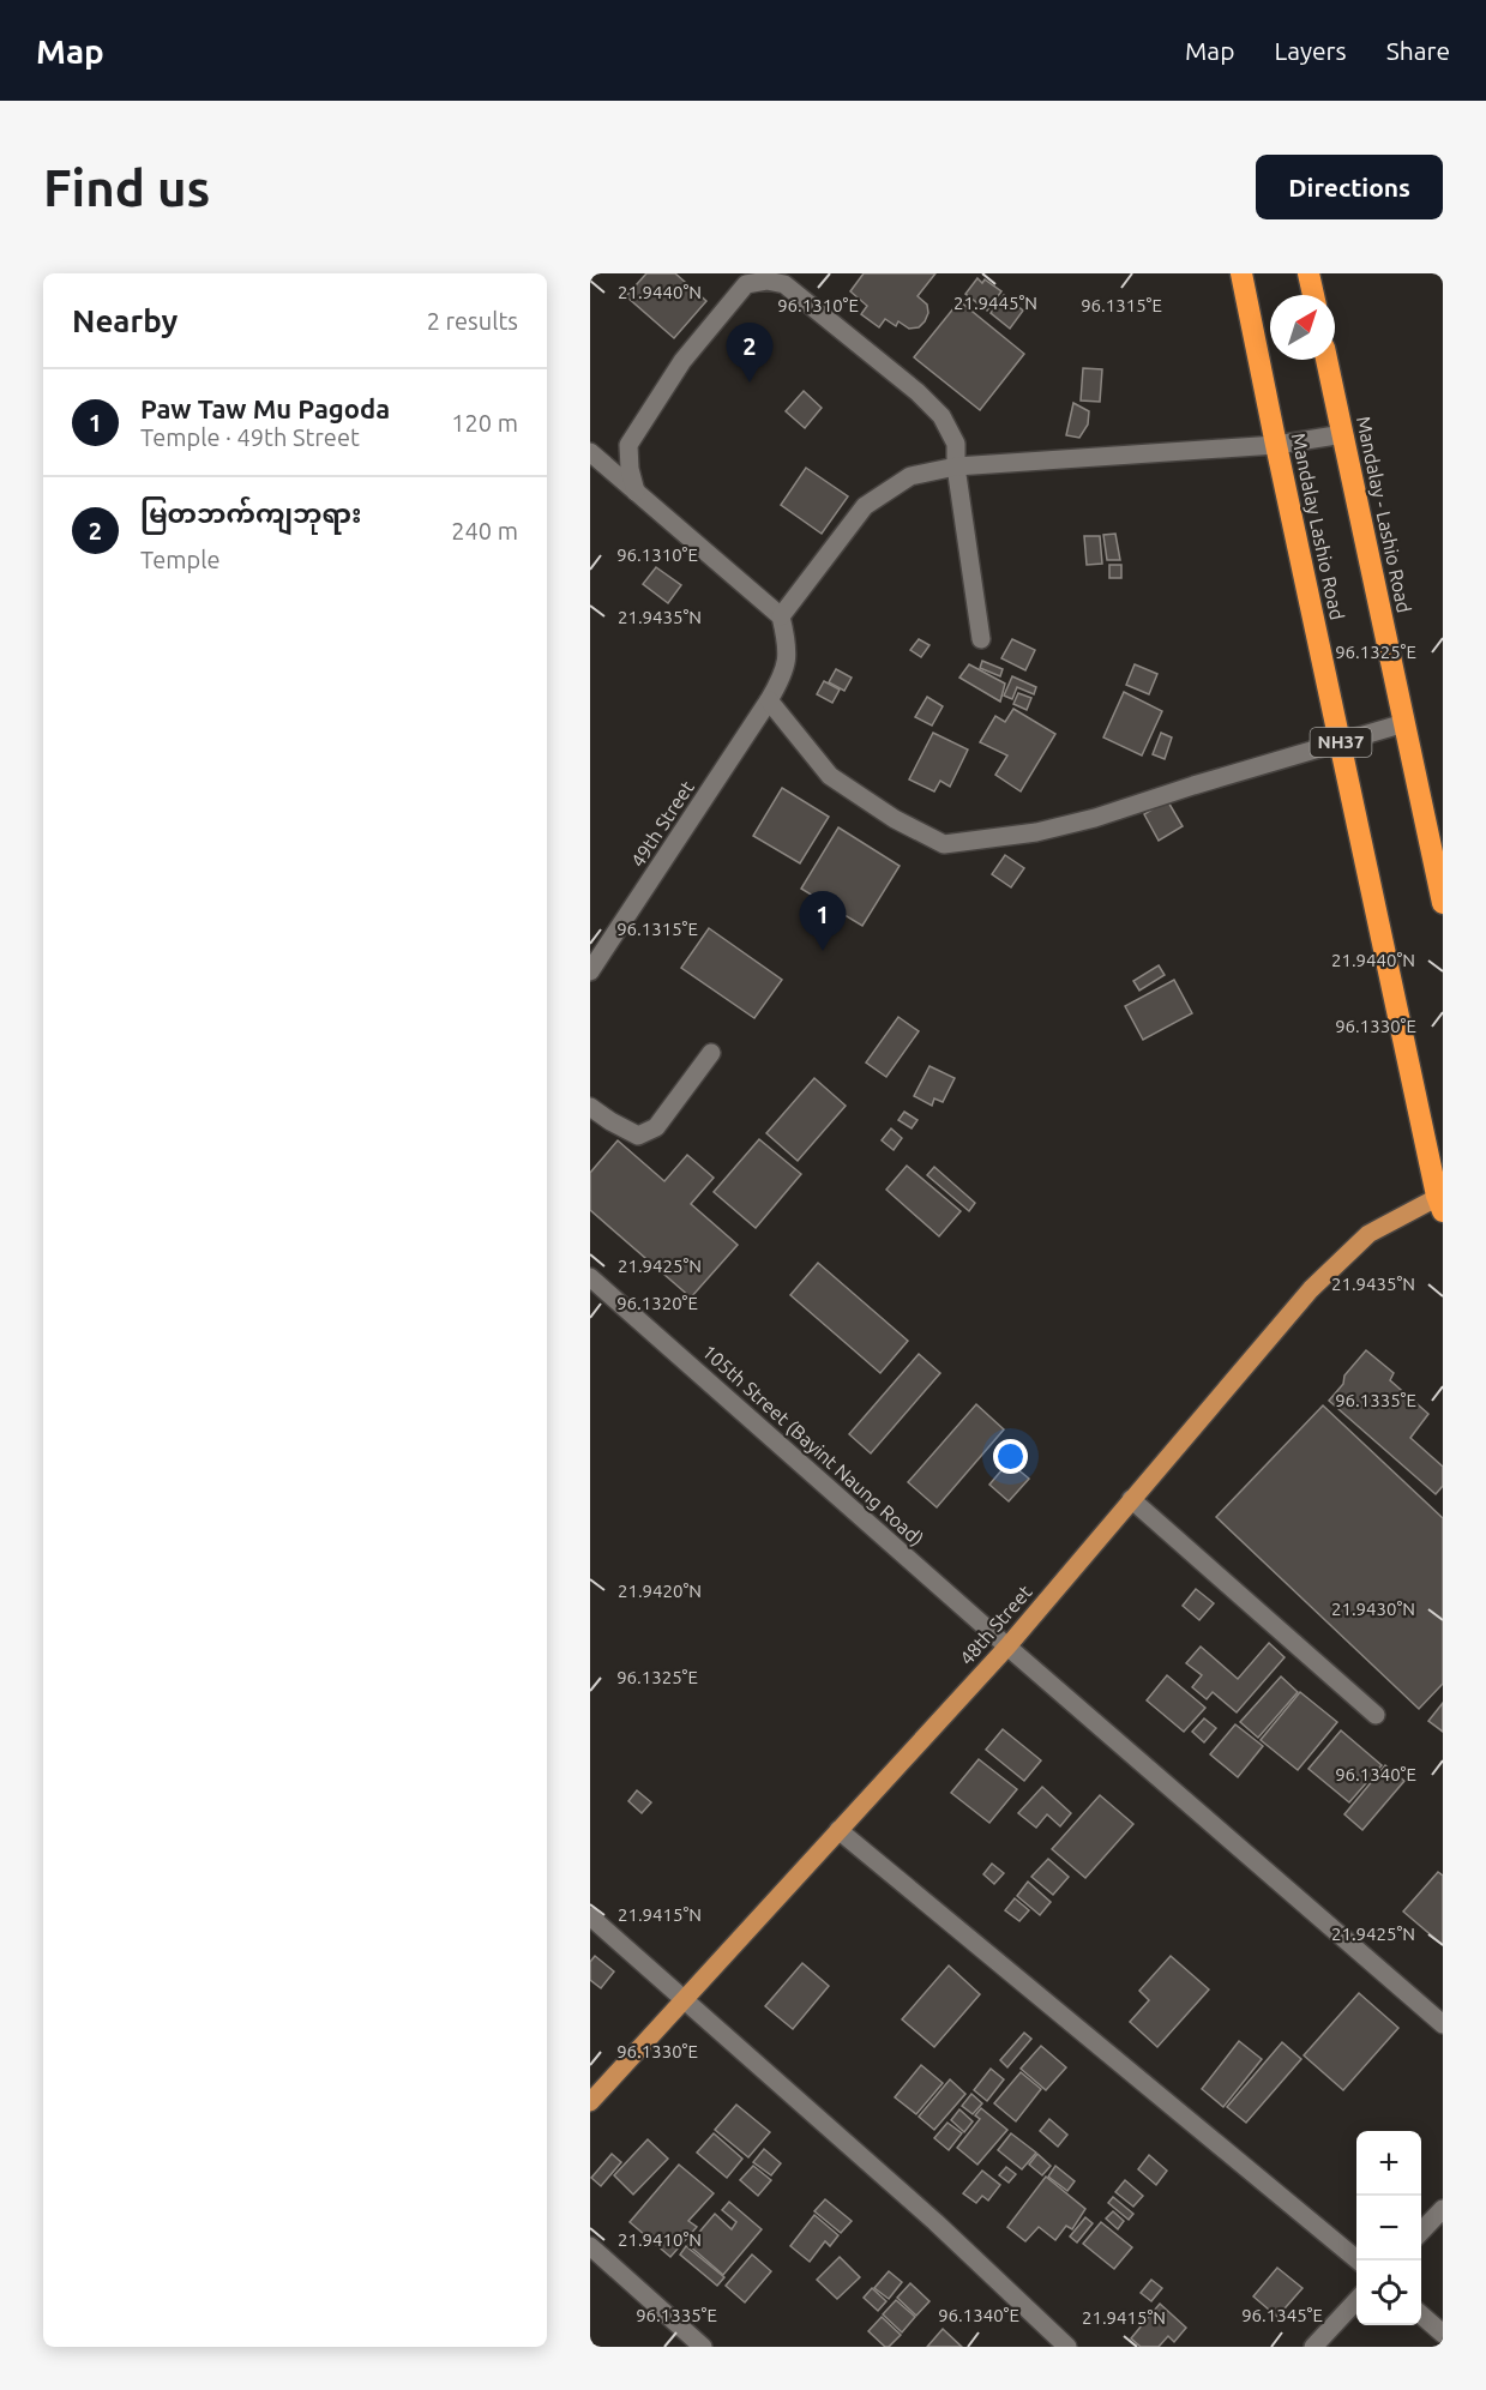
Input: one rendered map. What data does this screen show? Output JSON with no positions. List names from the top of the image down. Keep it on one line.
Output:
{"streets":{"highway":["Mandalay - Lashio Road","Mandalay Lashio Road","NH37"],"main road":["48th Street"],"street":["49th Street","105th Street (Bayint Naung Road)"]},"crossings":[["Mandalay Lashio Road","48th Street"],["105th Street (Bayint Naung Road)","48th Street"]],"north":"top right","page":{"header":"Map","nav":["Map","Layers","Share"],"buttons":"Directions","title":"Find us","heading":["Nearby","2 results"],"pins":["2","1"],"list":[{"mark":"1","name":"Paw Taw Mu Pagoda","note":"Temple · 49th Street","value":"120 m"},{"mark":"2","name":"မြတဘက်ကျဘုရား","note":"Temple","value":"240 m"}],"map_buttons":["+","−"]},"coordinates":["21.9440°N","21.9445°N","96.1310°E","96.1315°E","21.9435°N","96.1325°E","96.1330°E","21.9425°N","96.1320°E","96.1335°E","21.9420°N","21.9430°N","96.1340°E","21.9415°N","21.9410°N","96.1345°E"]}
